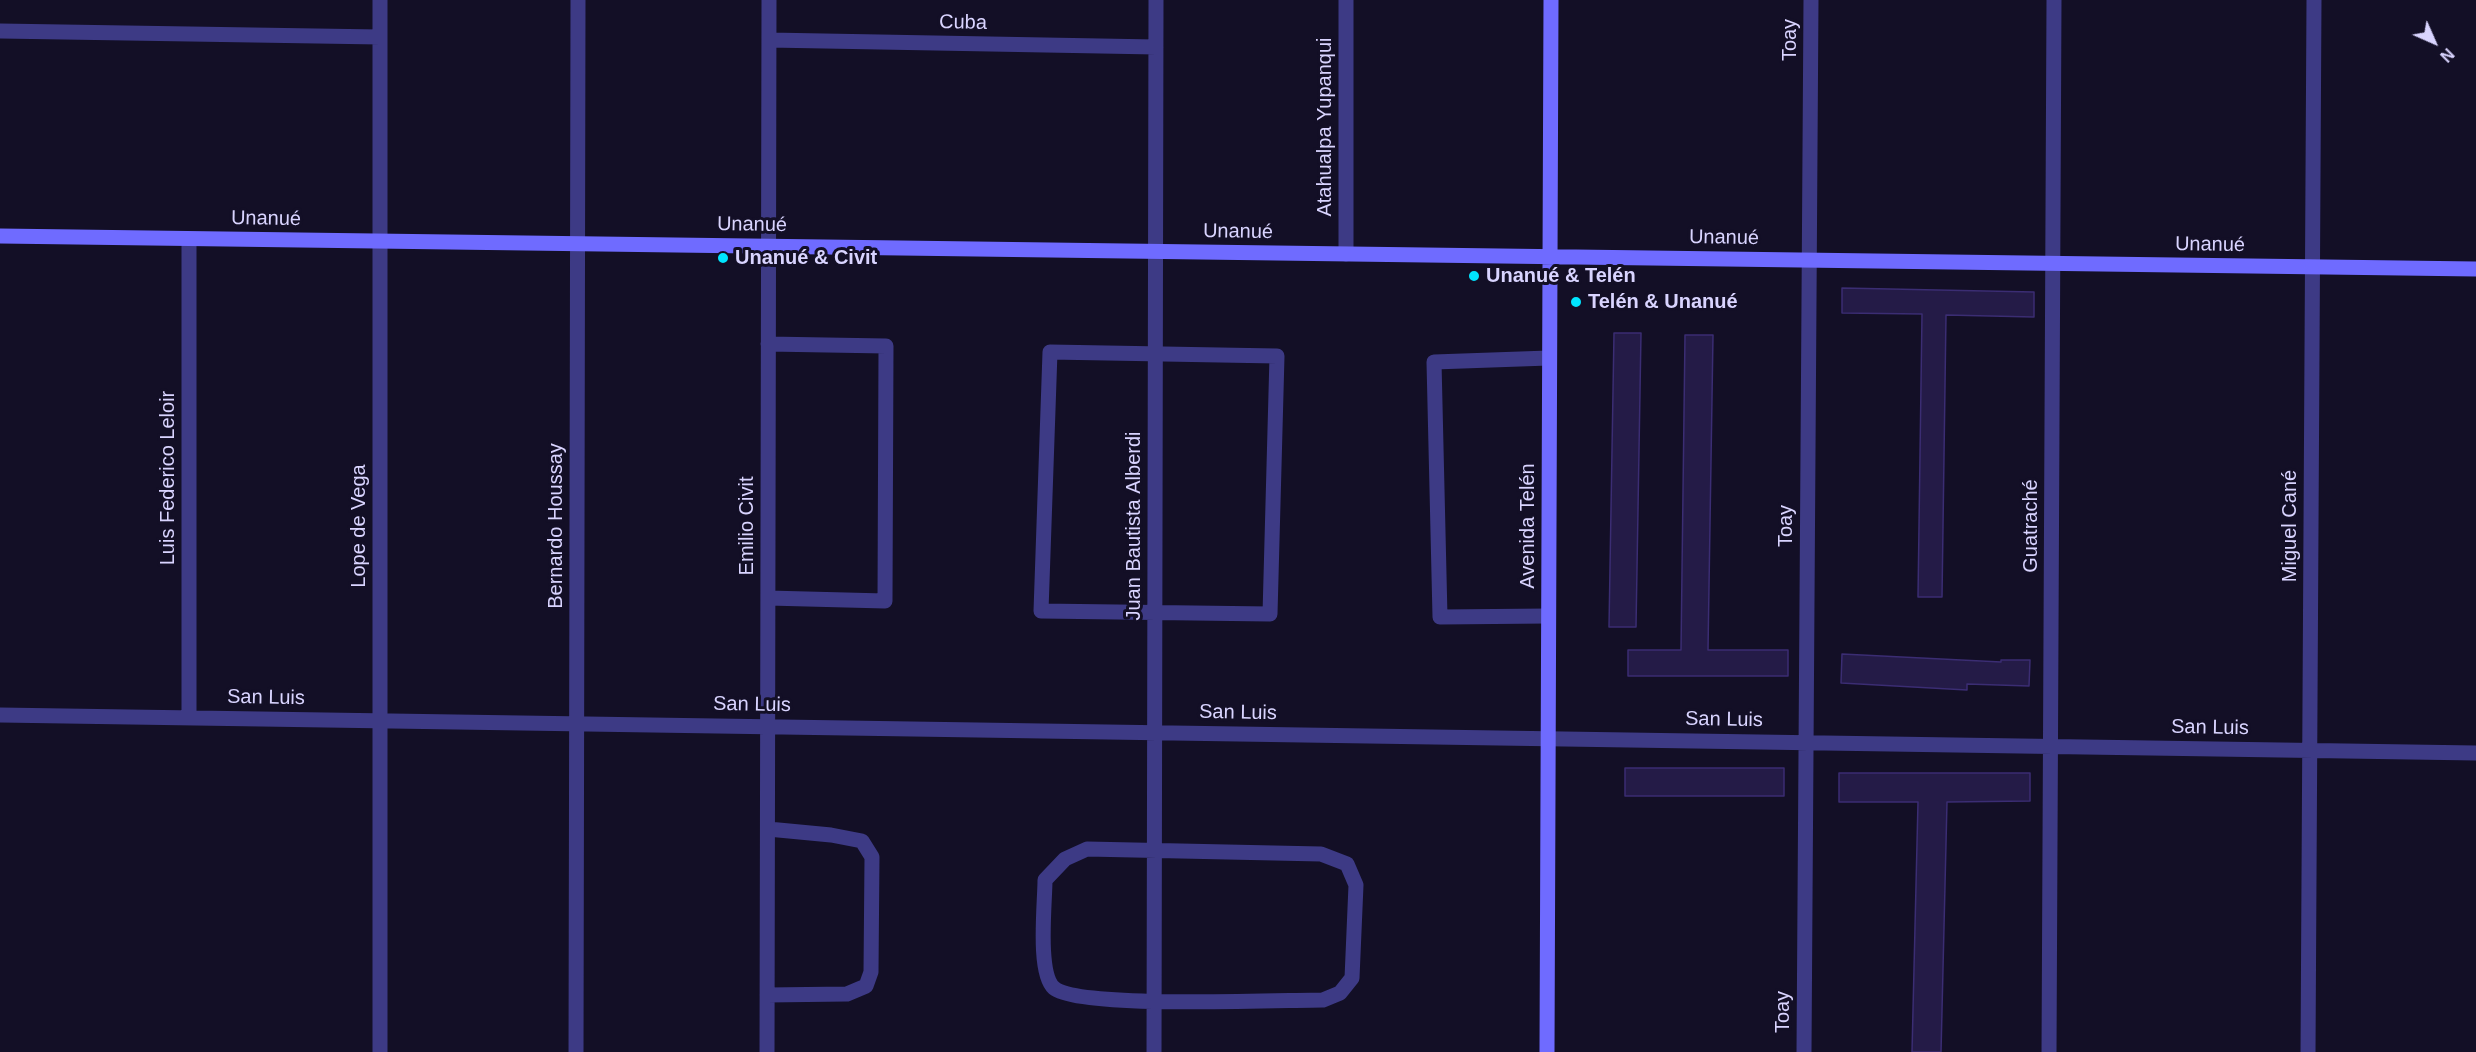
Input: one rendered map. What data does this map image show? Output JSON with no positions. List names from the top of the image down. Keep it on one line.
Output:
{"streets":{"street":["Cuba","Toay","Atahualpa Yupanqui","Unanué","Luis Federico Leloir","Lope de Vega","Bernardo Houssay","Emilio Civit","Juan Bautista Alberdi","Avenida Telén","Guatraché","Miguel Cané","San Luis"]},"crossings":[["Cuba","Emilio Civit"],["Cuba","Juan Bautista Alberdi"],["Toay","Unanué"],["Toay","San Luis"],["Atahualpa Yupanqui","Unanué"],["Unanué","Luis Federico Leloir"],["Unanué","Lope de Vega"],["Unanué","Bernardo Houssay"],["Unanué","Emilio Civit"],["Unanué","Juan Bautista Alberdi"],["Unanué","Avenida Telén"],["Unanué","Guatraché"],["Unanué","Miguel Cané"],["Luis Federico Leloir","San Luis"],["Lope de Vega","San Luis"],["Bernardo Houssay","San Luis"],["Emilio Civit","San Luis"],["Juan Bautista Alberdi","San Luis"],["Avenida Telén","San Luis"],["Guatraché","San Luis"],["Miguel Cané","San Luis"]],"places":["Unanué & Civit","Unanué & Telén","Telén & Unanué"],"north":"bottom right"}
